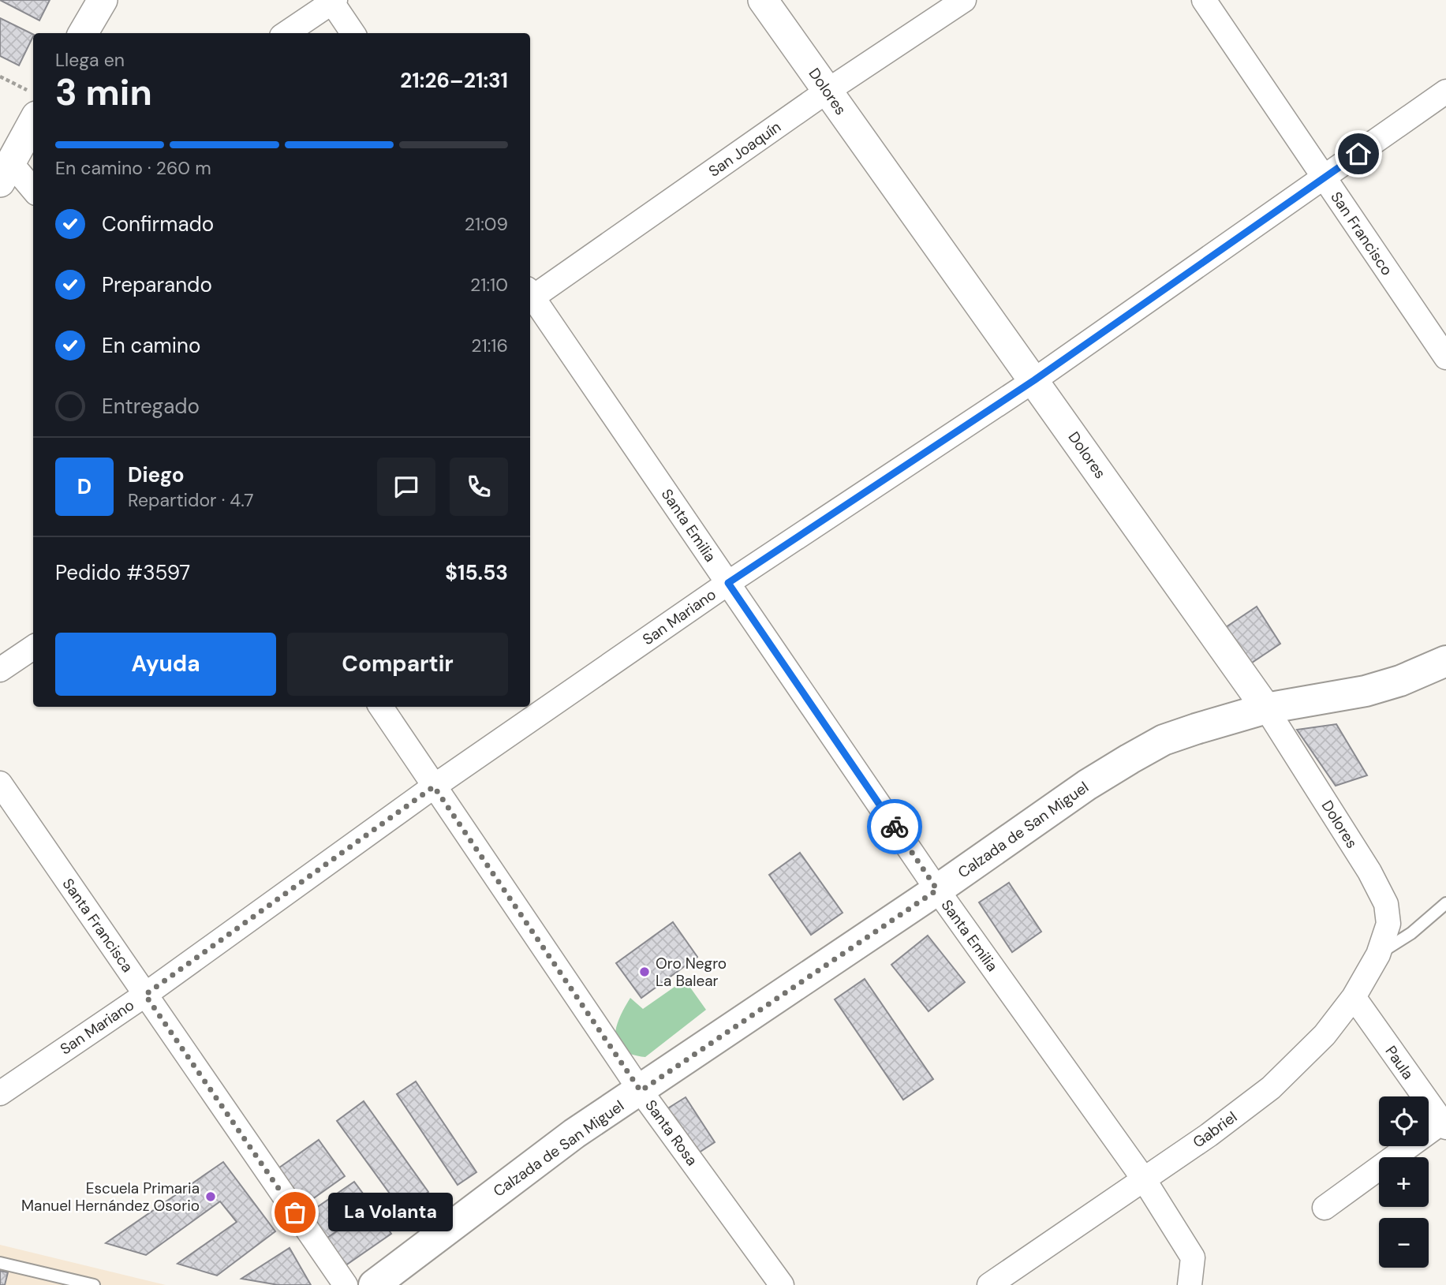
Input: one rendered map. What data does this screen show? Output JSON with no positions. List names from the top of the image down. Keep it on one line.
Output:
{"streets":{"main road":["Calzada de San Miguel"],"street":["Dolores","San Joaquín","San Francisco","Santa Emilia","San Mariano","Santa Francisca","Paula","Gabriel","Santa Rosa"]},"crossings":[["Dolores","San Joaquín"],["Dolores","San Mariano"],["Dolores","Calzada de San Miguel"],["Dolores","Gabriel"],["San Francisco","San Mariano"],["Santa Emilia","San Mariano"],["Santa Emilia","Calzada de San Miguel"],["Santa Emilia","Gabriel"],["San Mariano","Santa Francisca"],["San Mariano","Santa Rosa"],["Calzada de San Miguel","Santa Rosa"],["Paula","Gabriel"]],"places":["Oro Negro La Balear","Escuela Primaria Manuel Hernández Osorio","La Volanta"],"page":{"heading":["3 min","Llega en","21:26–21:31"],"panel":["Diego","Repartidor · 4.7","Pedido #3597","$15.53"],"bar":"En camino · 260 m","list":[["Confirmado","21:09"],["Preparando","21:10"],["En camino","21:16"],"Entregado"],"round":"D","buttons":["Ayuda","Compartir"],"map_buttons":["+","−"],"bubble":"La Volanta"}}
